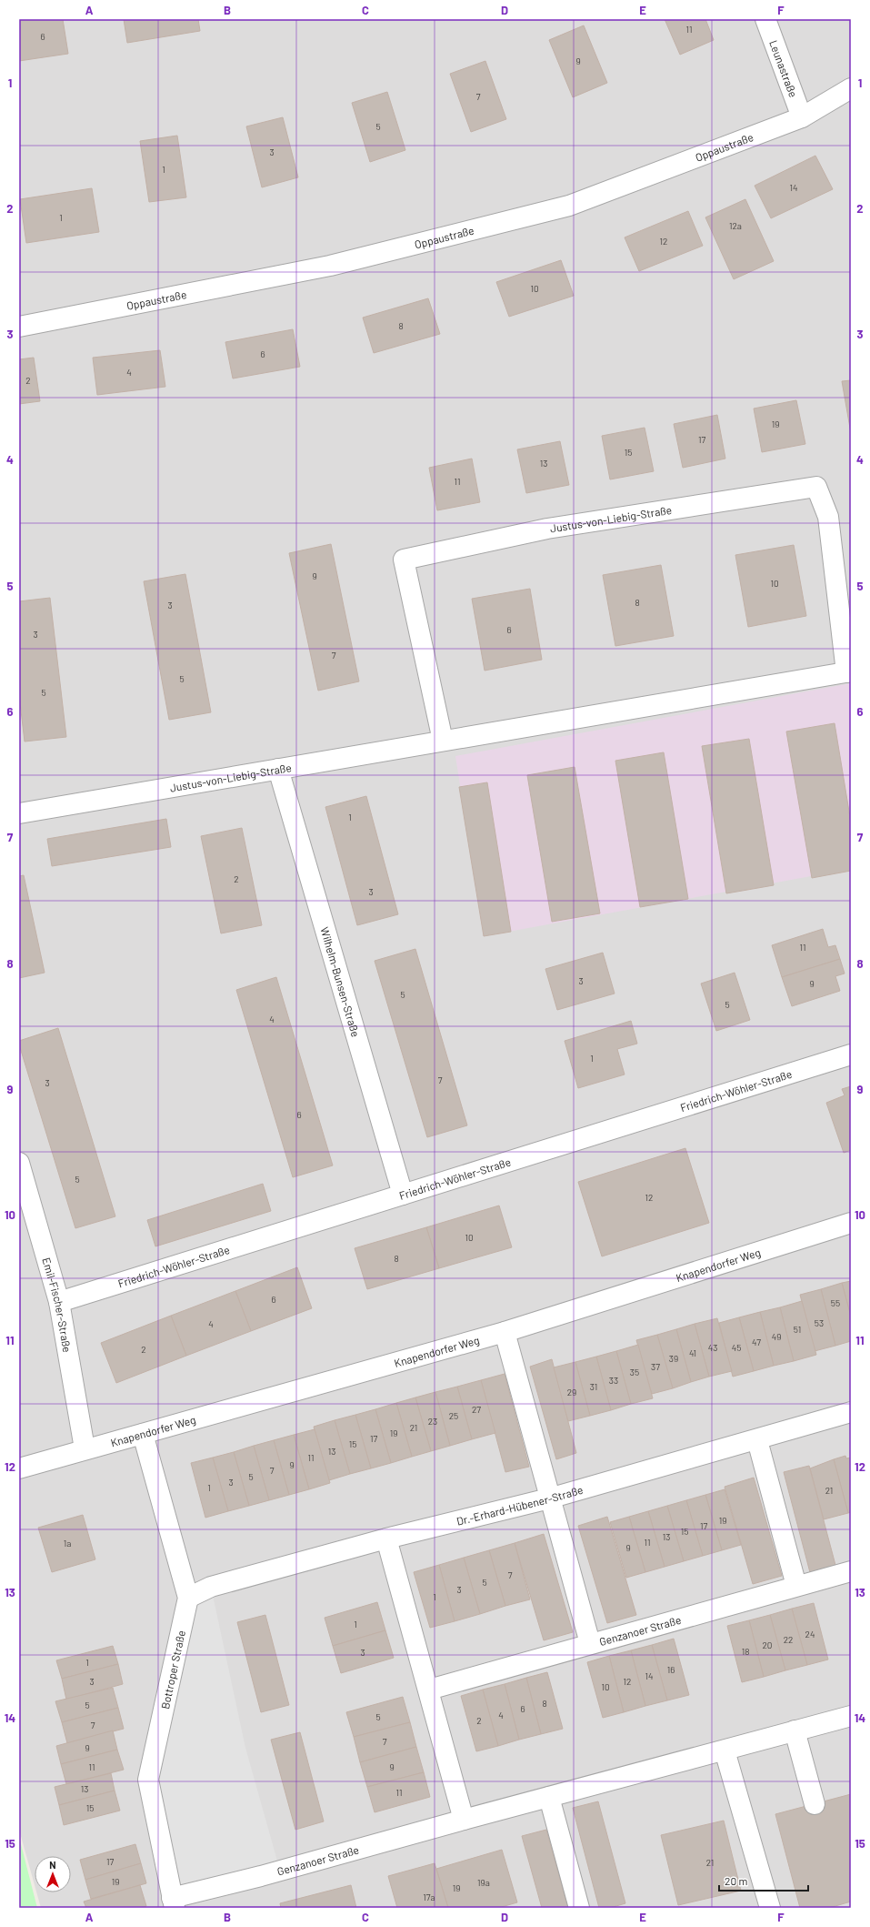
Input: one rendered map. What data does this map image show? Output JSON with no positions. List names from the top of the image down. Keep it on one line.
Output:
{"streets":{"street":["Leunastraße","Oppaustraße","Justus-von-Liebig-Straße","Wilhelm-Bunsen-Straße","Friedrich-Wöhler-Straße","Knapendorfer Weg","Emil-Fischer-Straße","Dr.-Erhard-Hübener-Straße","Genzanoer Straße","Bottroper Straße"]},"crossings":[["Leunastraße","Oppaustraße"],["Justus-von-Liebig-Straße","Wilhelm-Bunsen-Straße"],["Wilhelm-Bunsen-Straße","Friedrich-Wöhler-Straße"],["Friedrich-Wöhler-Straße","Emil-Fischer-Straße"],["Knapendorfer Weg","Emil-Fischer-Straße"],["Knapendorfer Weg","Bottroper Straße"],["Dr.-Erhard-Hübener-Straße","Bottroper Straße"],["Genzanoer Straße","Bottroper Straße"]],"house_numbers":["11","6","9","7","5","3","1","14","1","12a","12","10","8","6","4","2","19","17","15","13","11","9","10","8","3","6","3","7","5","5","1","2","3","11","3","9","5","5","4","1","7","3","6","5","12","10","8","6","55","53","4","51","49","47","43","45","2","41","39","37","35","33","31","29","27","25","23","21","19","17","15","13","11","9","7","5","3","1","21","19","17","15","13","11","1a","9","7","5","3","1","1","24","22","20","18","3","1","16","14","3","12","10","8","5","6","4","5","2","7","7","9","11","9","13","11","15","17","21","19","19a","19","17a"],"scale_bar":"20 m","north":"top","grid":{"columns":["A","B","C","D","E","F"],"rows":["1","2","3","4","5","6","7","8","9","10","11","12","13","14","15"]}}
